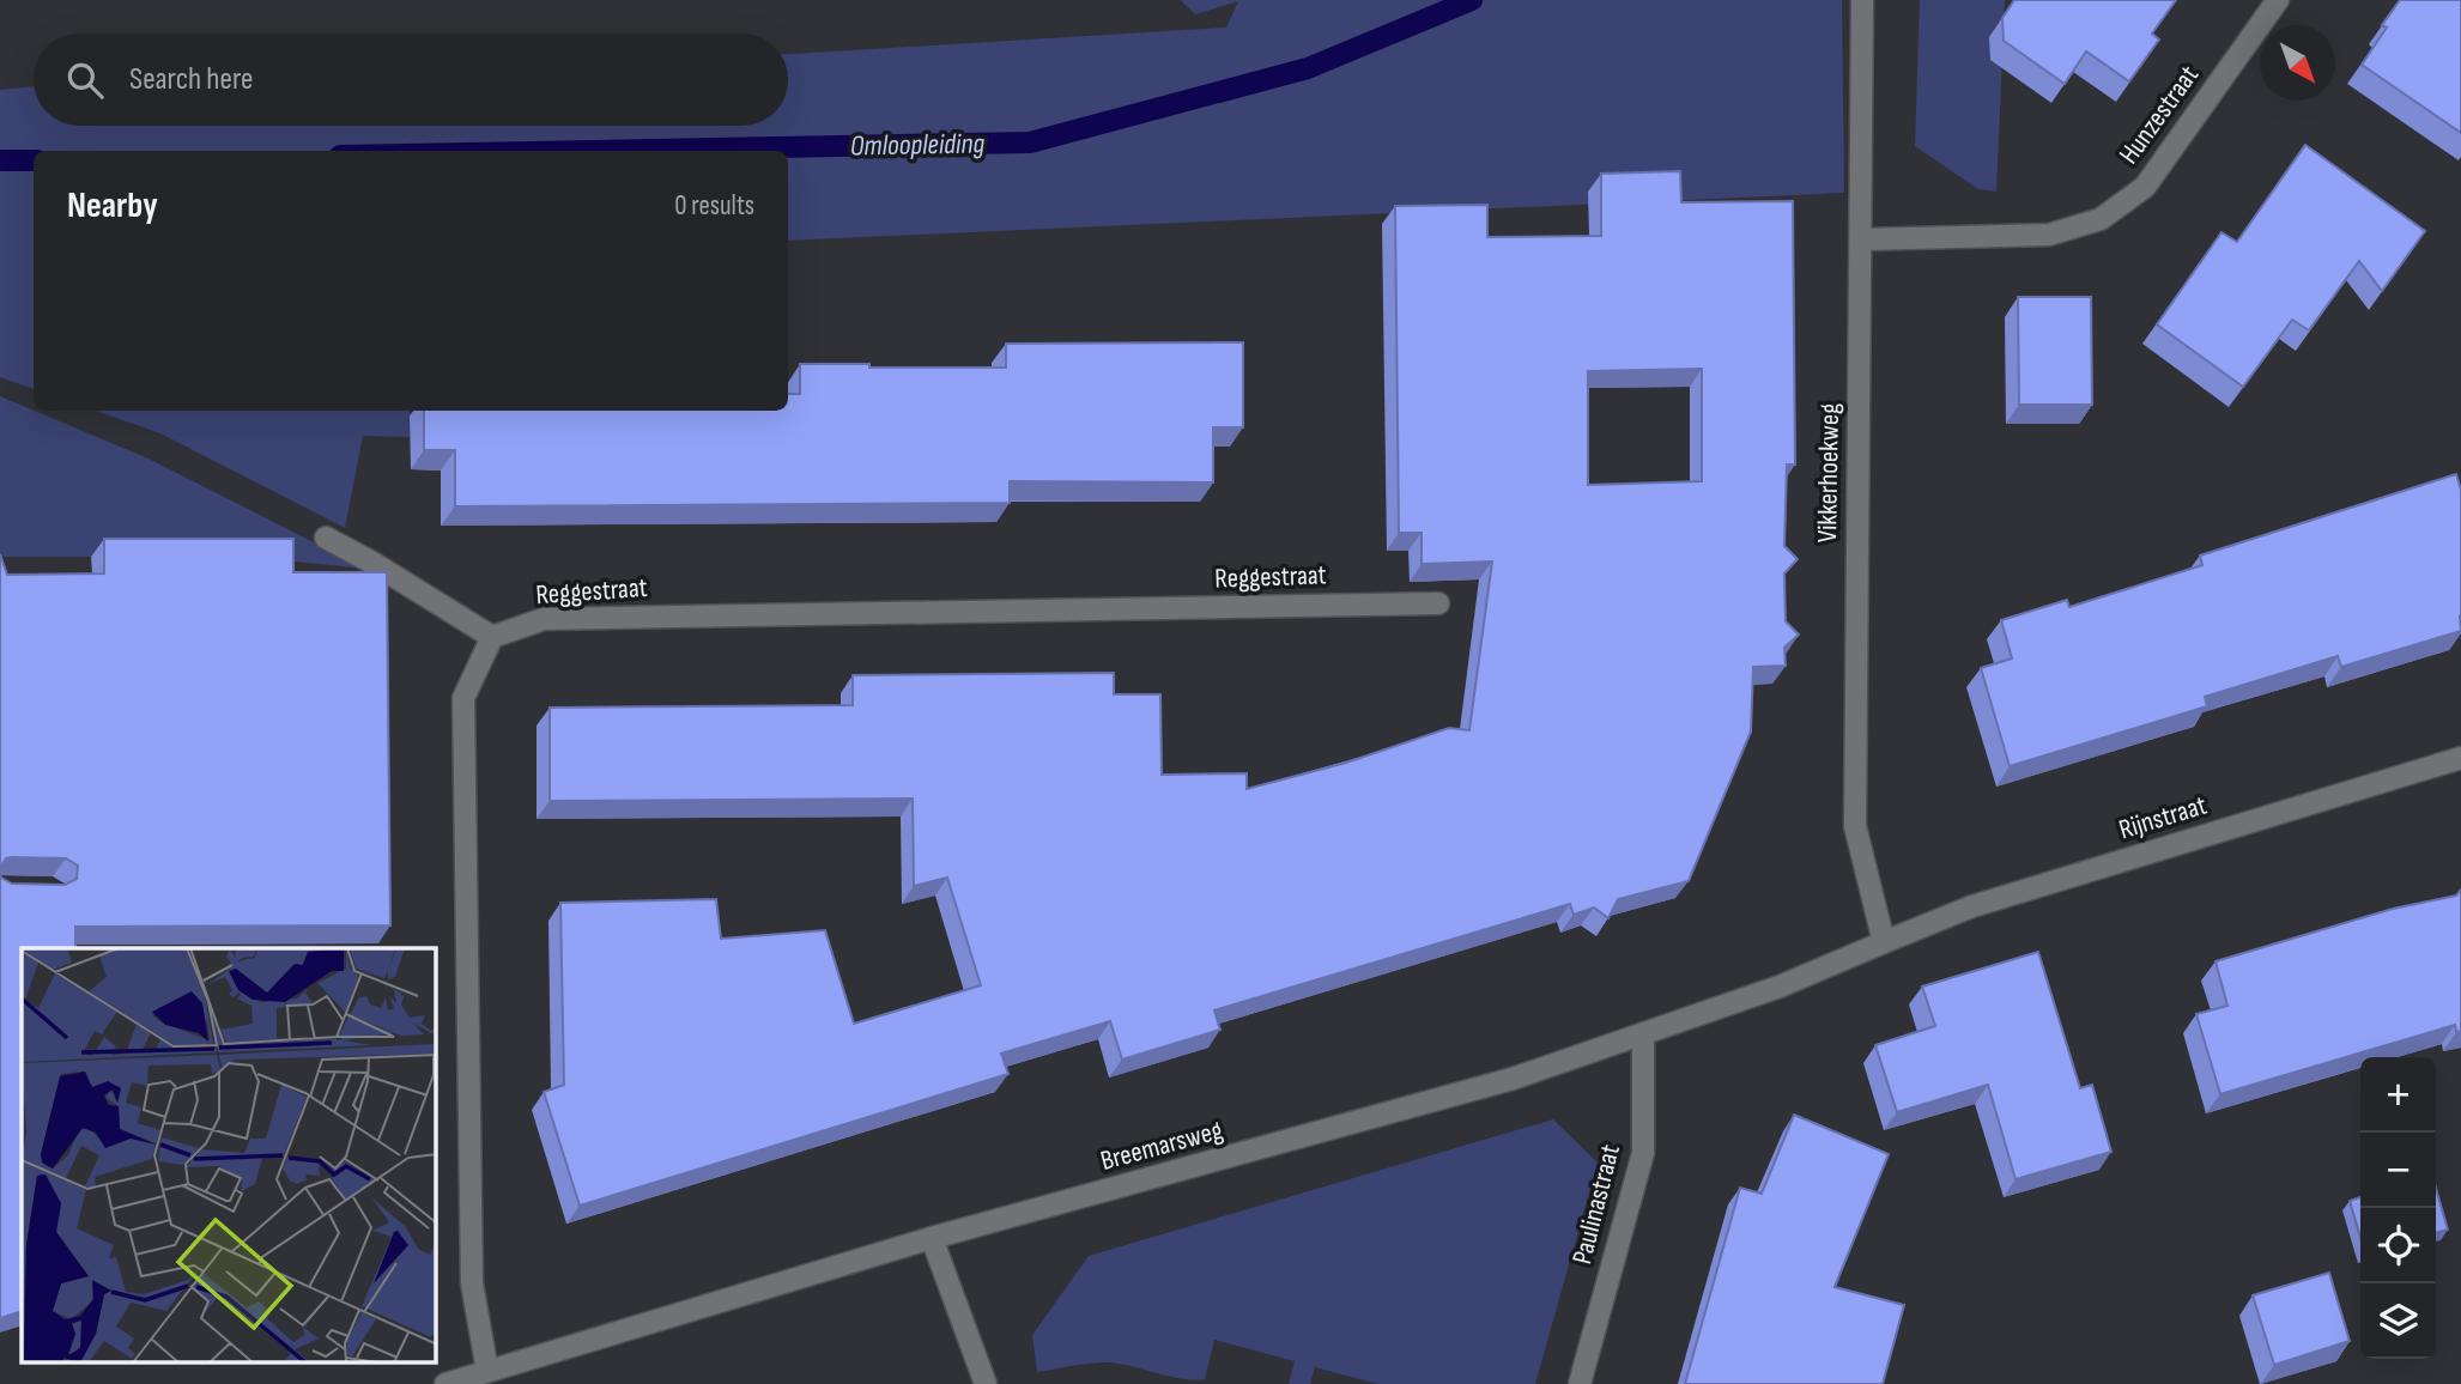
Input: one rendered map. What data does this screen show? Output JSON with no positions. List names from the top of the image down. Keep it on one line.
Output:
{"streets":{"street":["Hunzestraat","Vikkerhoekweg","Reggestraat","Rijnstraat","Breemarsweg","Paulinastraat"]},"crossings":[["Hunzestraat","Vikkerhoekweg"],["Vikkerhoekweg","Rijnstraat"],["Vikkerhoekweg","Breemarsweg"],["Rijnstraat","Breemarsweg"],["Breemarsweg","Paulinastraat"]],"water":["Omloopleiding"],"north":"bottom right","page":{"search":"Search here","heading":["Nearby","0 results"],"map_buttons":["+","−"]}}
